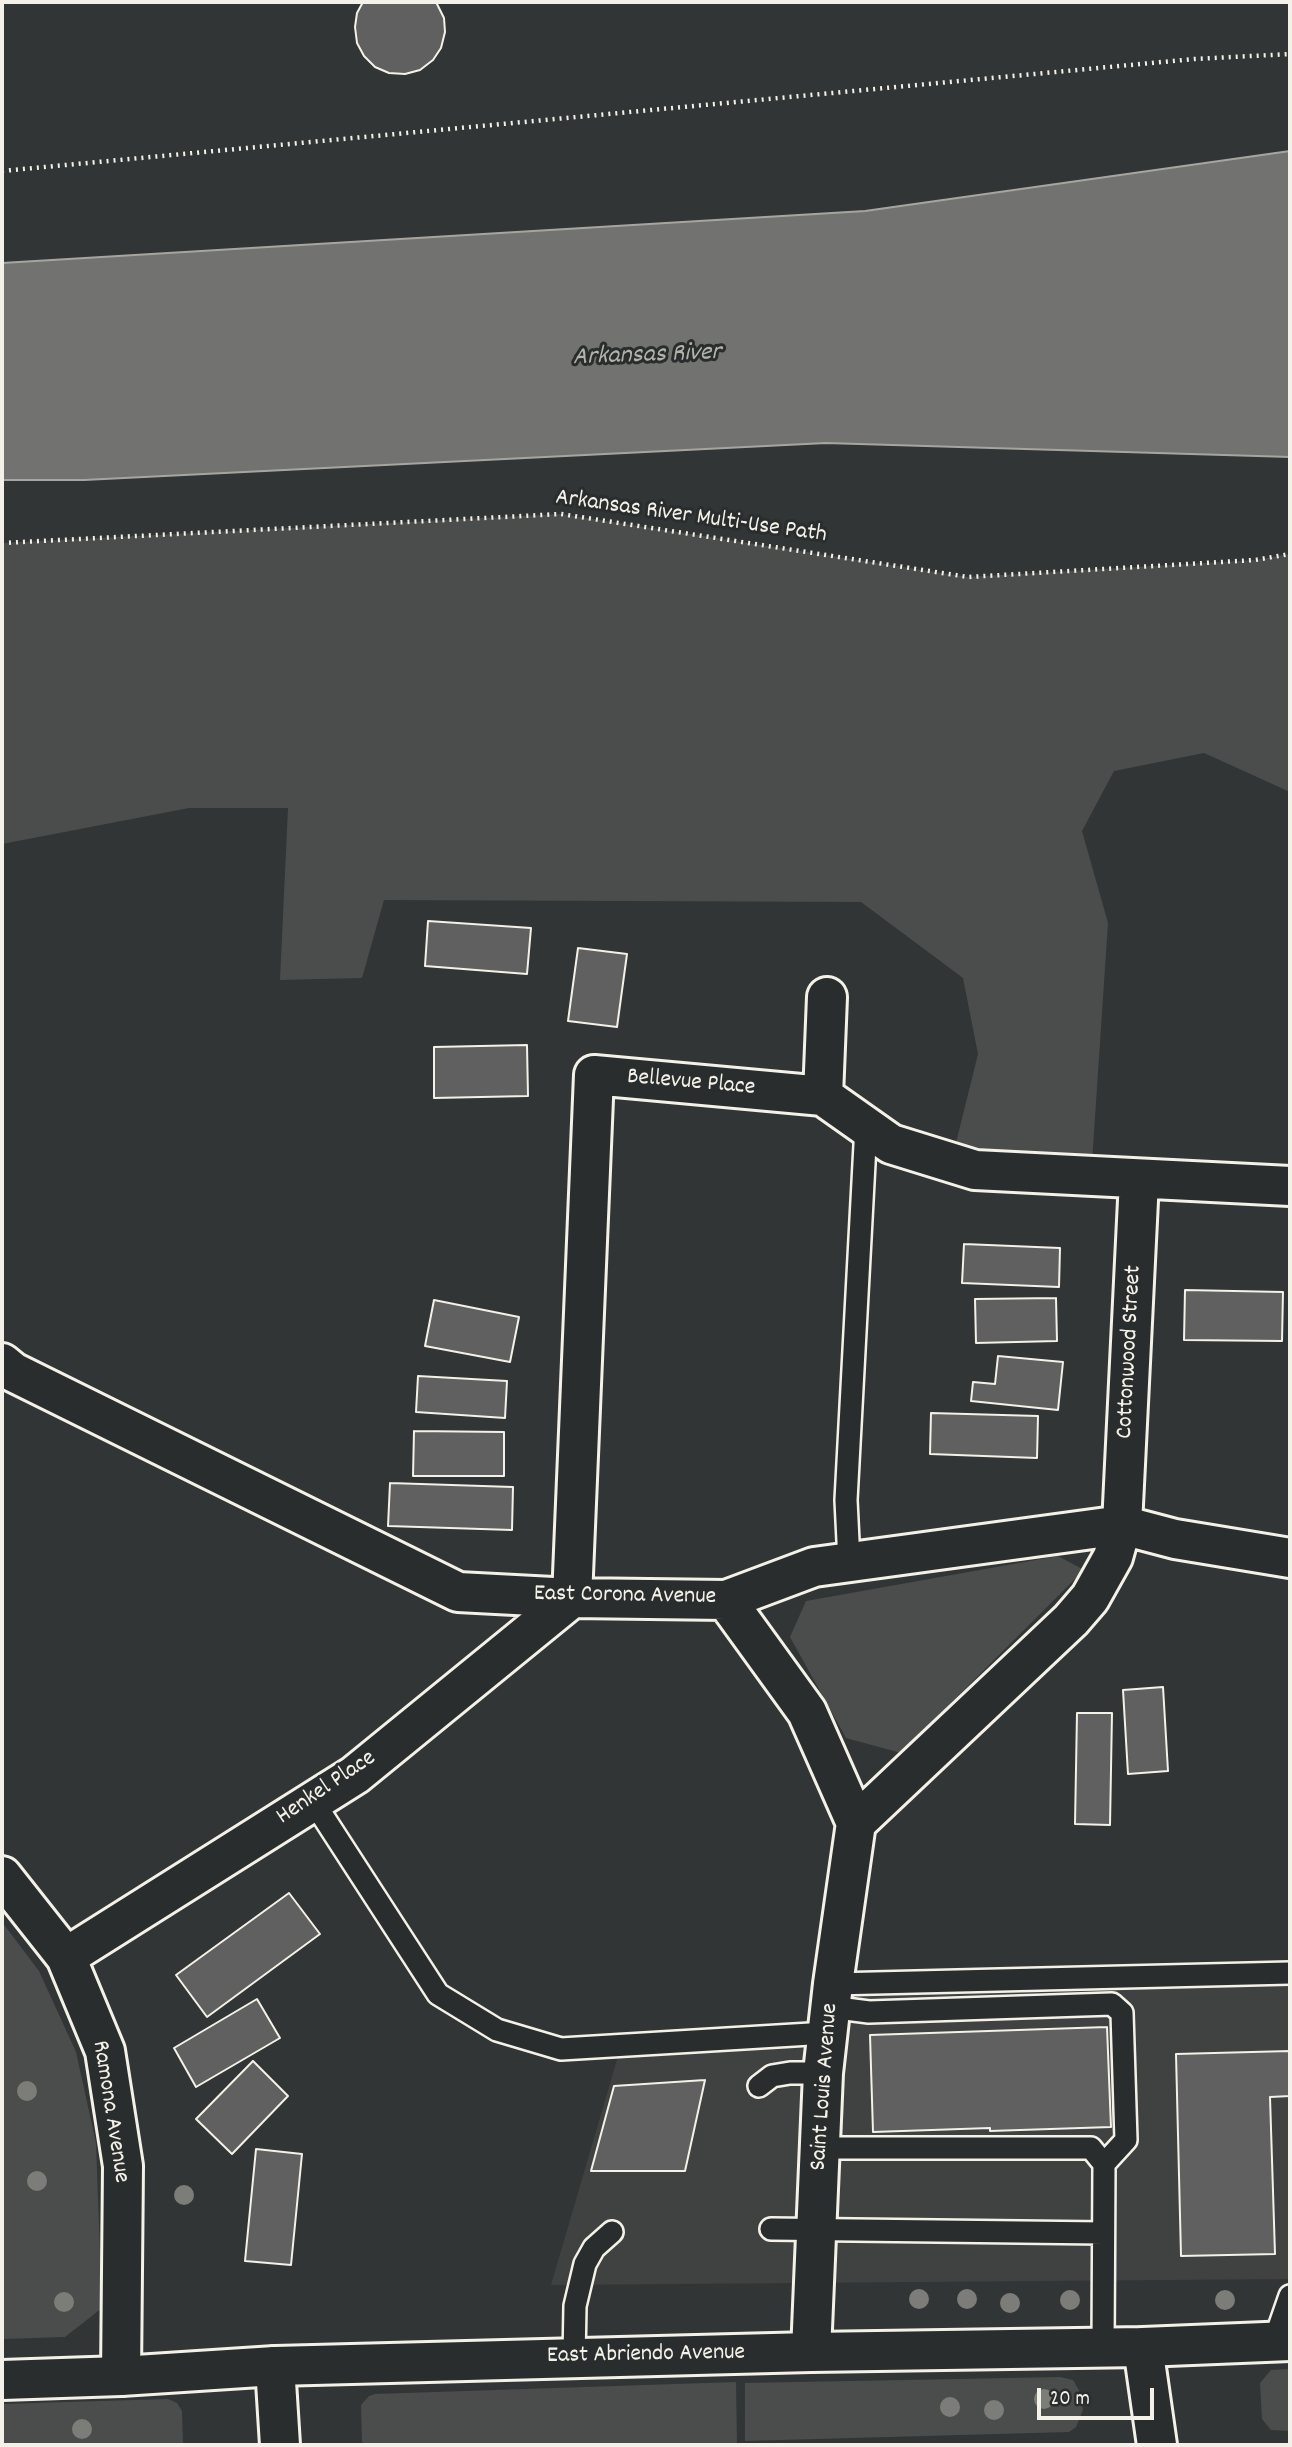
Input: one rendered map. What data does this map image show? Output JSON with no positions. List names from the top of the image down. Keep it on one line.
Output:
{"streets":{"street":["Bellevue Place","Cottonwood Street","East Corona Avenue","Henkel Place","Saint Louis Avenue","Ramona Avenue","East Abriendo Avenue"],"path":["Arkansas River Multi-Use Path"]},"crossings":[["Bellevue Place","Cottonwood Street"],["Bellevue Place","East Corona Avenue"],["Bellevue Place","Henkel Place"],["Cottonwood Street","East Corona Avenue"],["East Corona Avenue","Henkel Place"],["Henkel Place","Ramona Avenue"],["Saint Louis Avenue","East Abriendo Avenue"],["Ramona Avenue","East Abriendo Avenue"]],"water":["Arkansas River"],"scale_bar":"20 m"}
